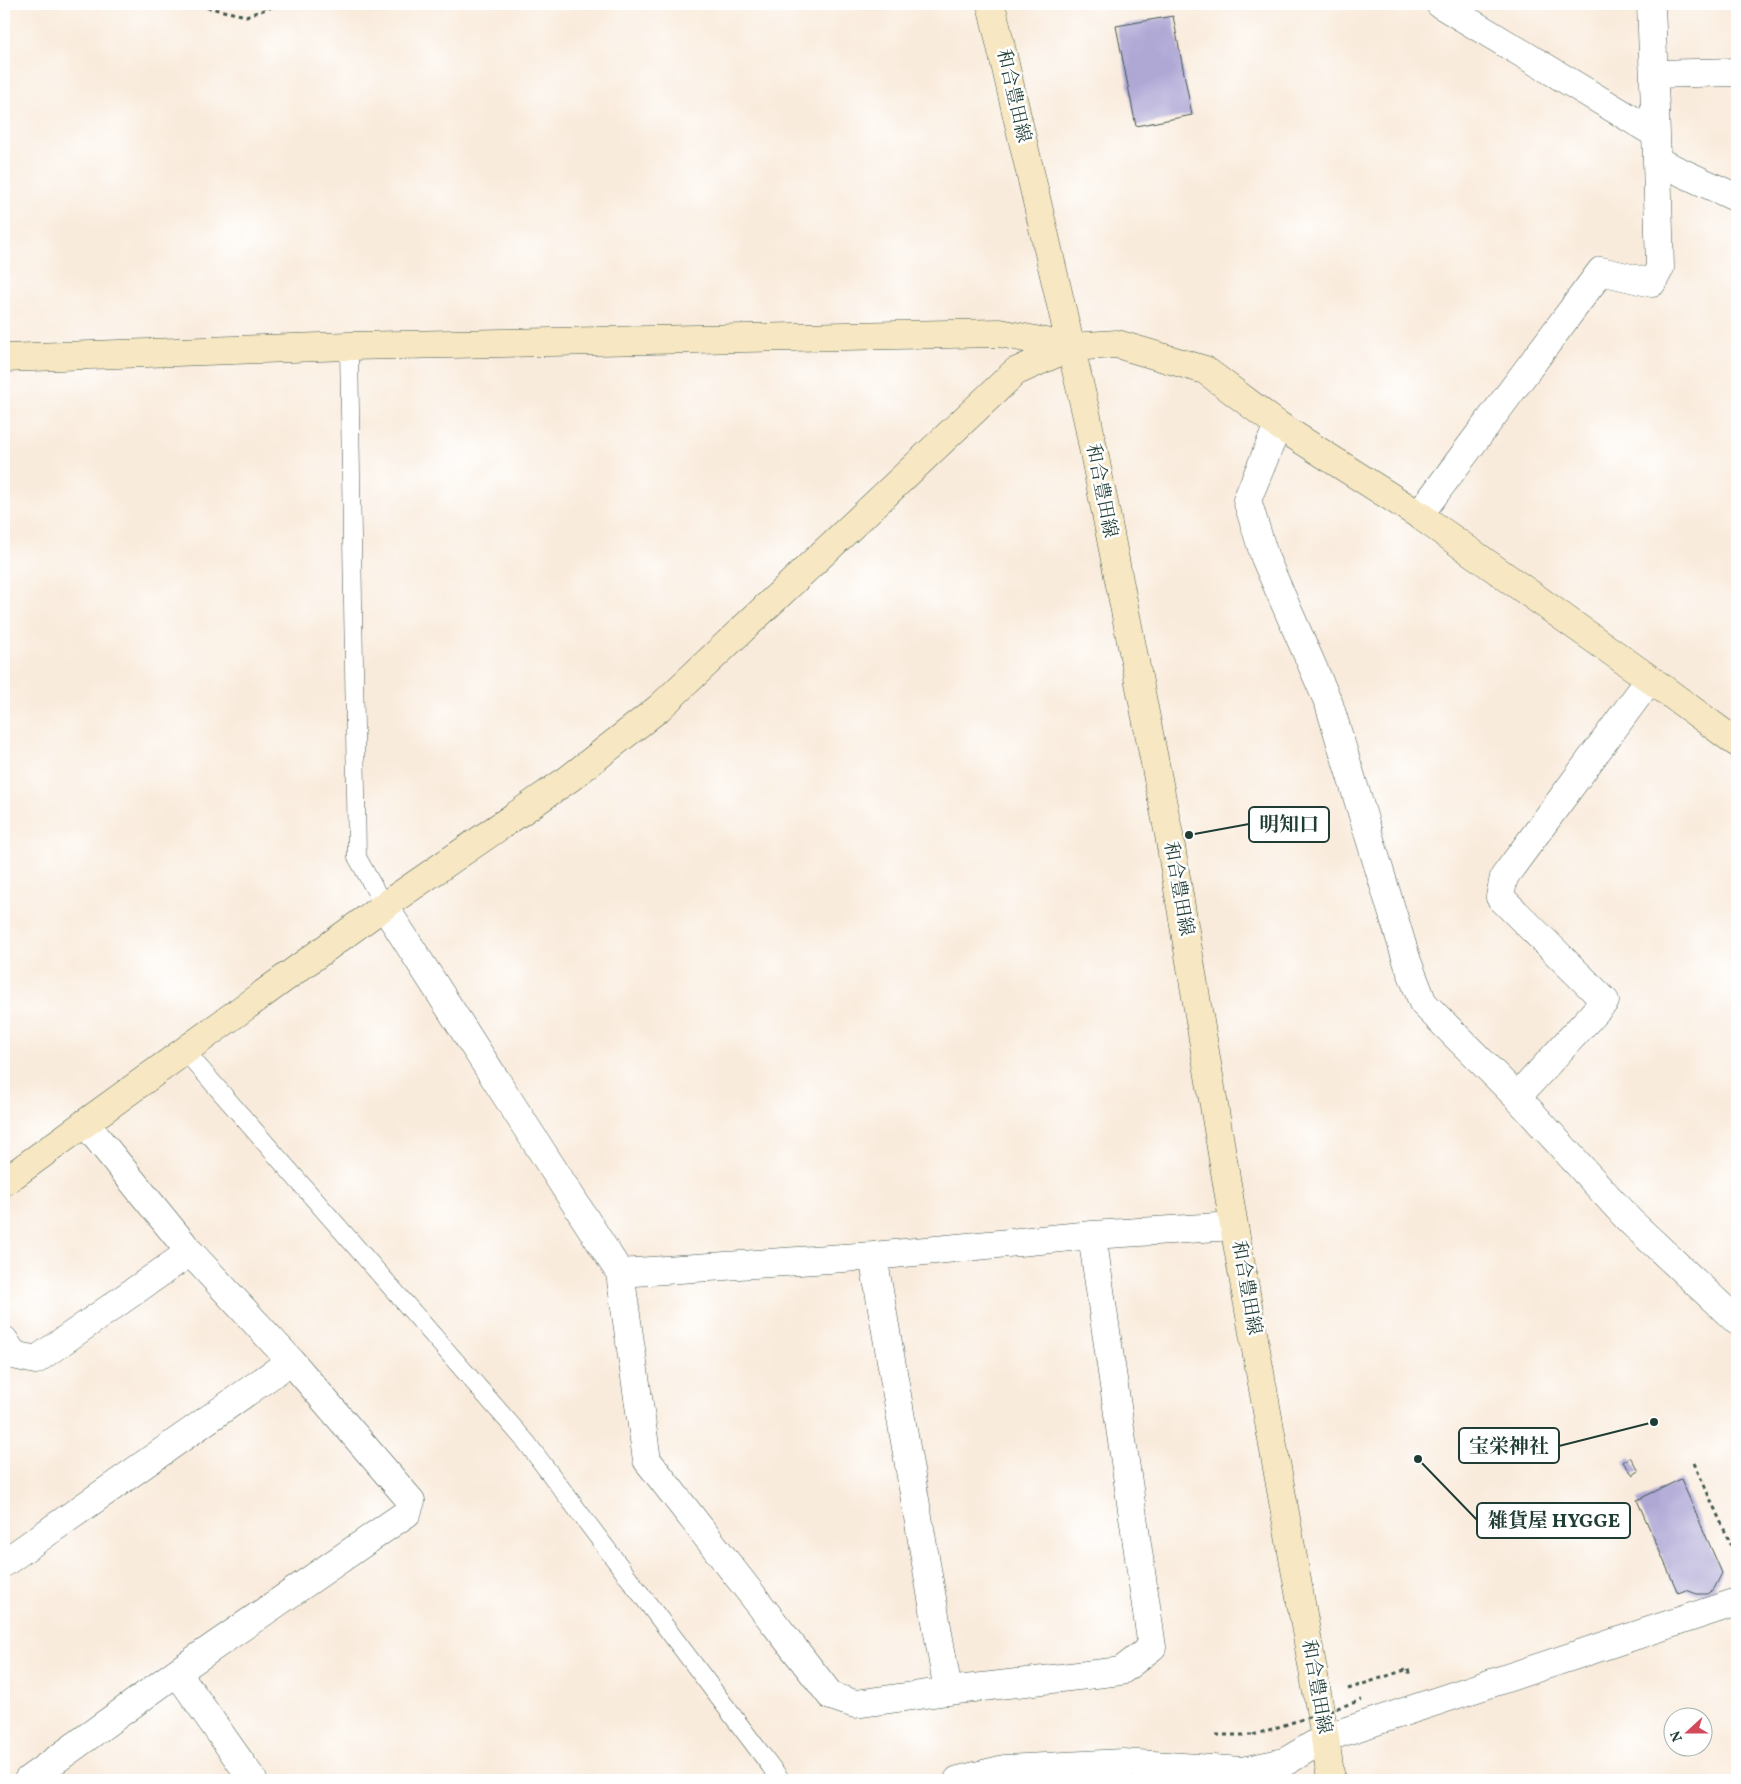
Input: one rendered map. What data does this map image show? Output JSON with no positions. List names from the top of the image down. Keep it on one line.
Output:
{"streets":{"street":["和合豊田線"]},"places":["明知口","宝栄神社","雑貨屋 HYGGE"],"north":"left"}
